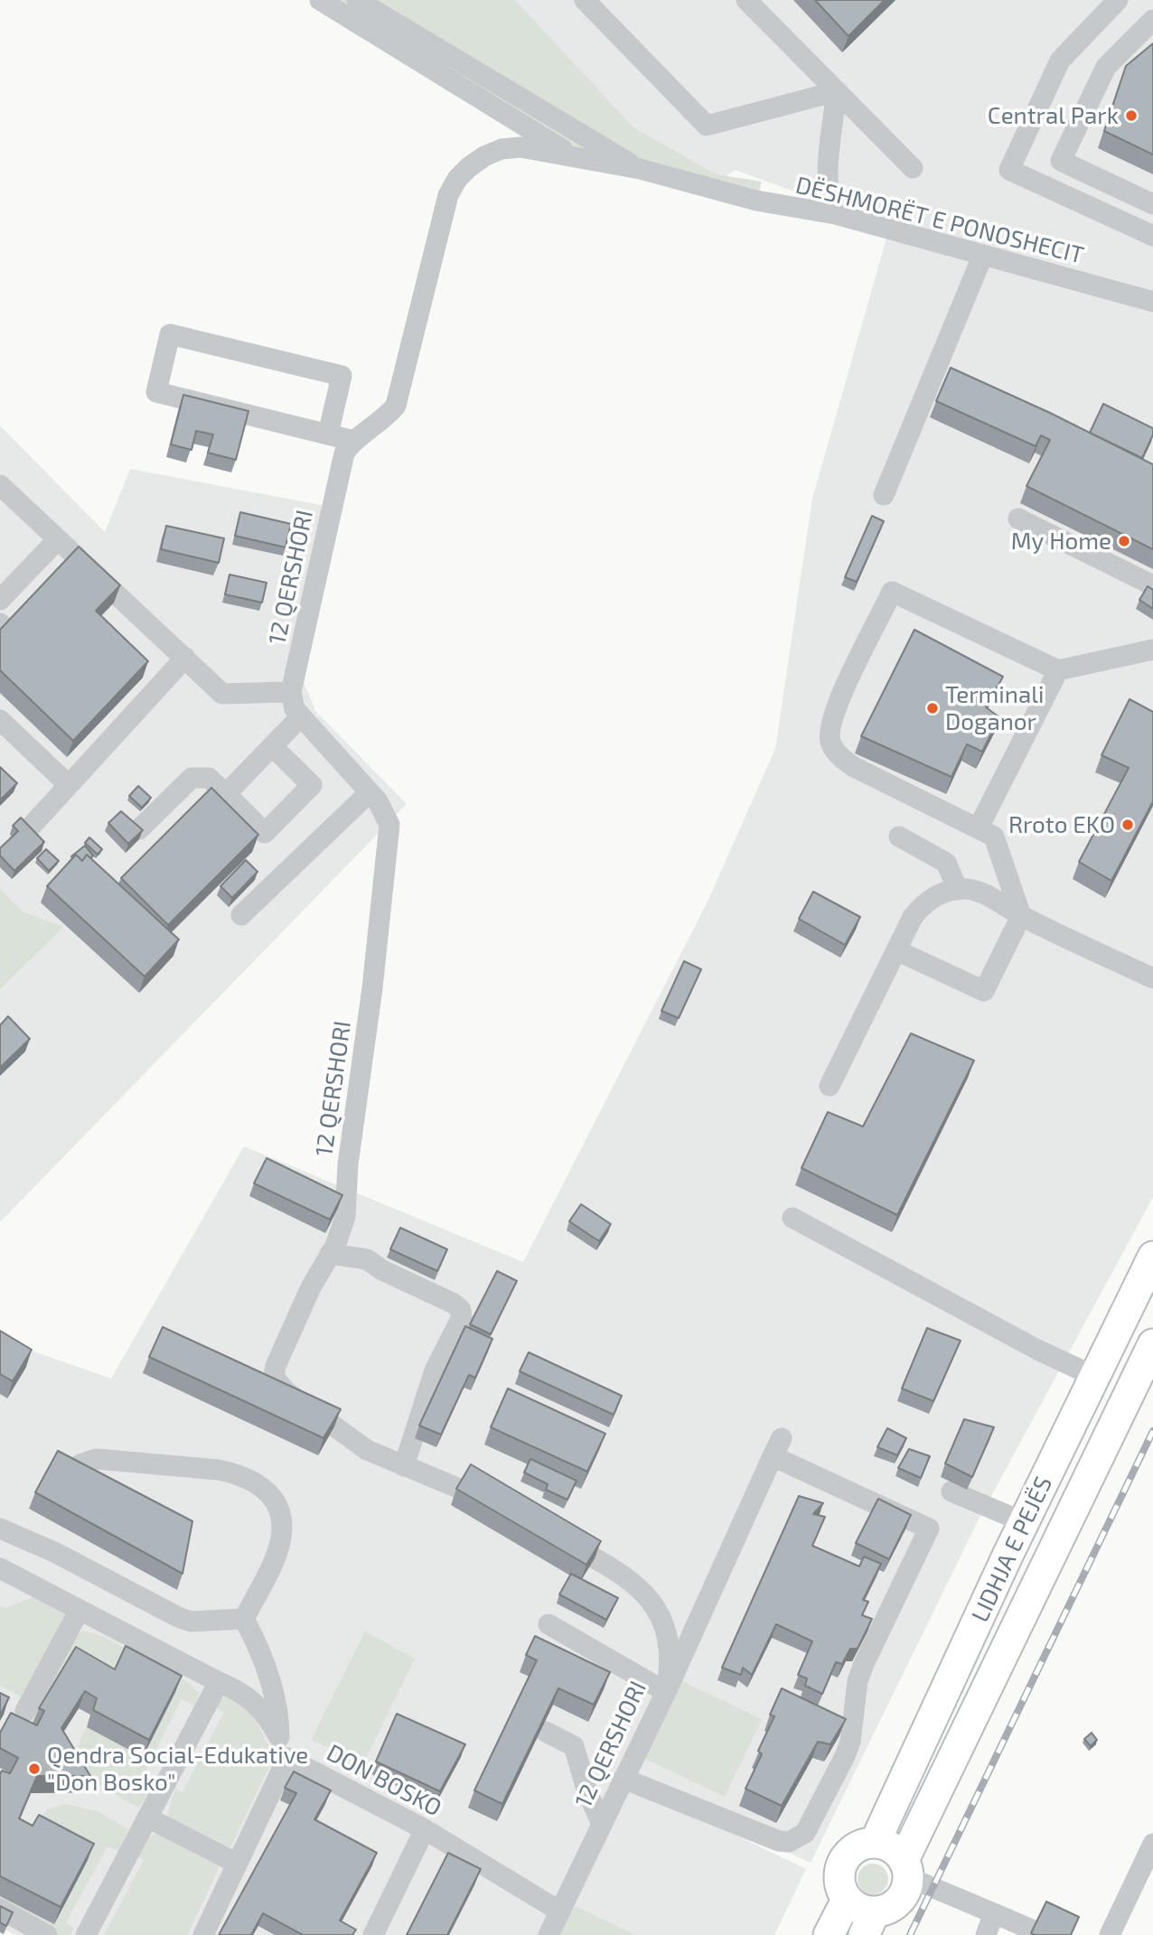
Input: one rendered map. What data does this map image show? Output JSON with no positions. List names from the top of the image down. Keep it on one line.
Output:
{"streets":{"highway":["LIDHJA E PEJËS"],"street":["DËSHMORËT E PONOSHECIT","12 QERSHORI","DON BOSKO"]},"crossings":[["DËSHMORËT E PONOSHECIT","12 QERSHORI"],["12 QERSHORI","DON BOSKO"]],"places":["Central Park","My Home","Terminali Doganor","Rroto EKO","Qendra Social-Edukative \"Don Bosko\""]}
